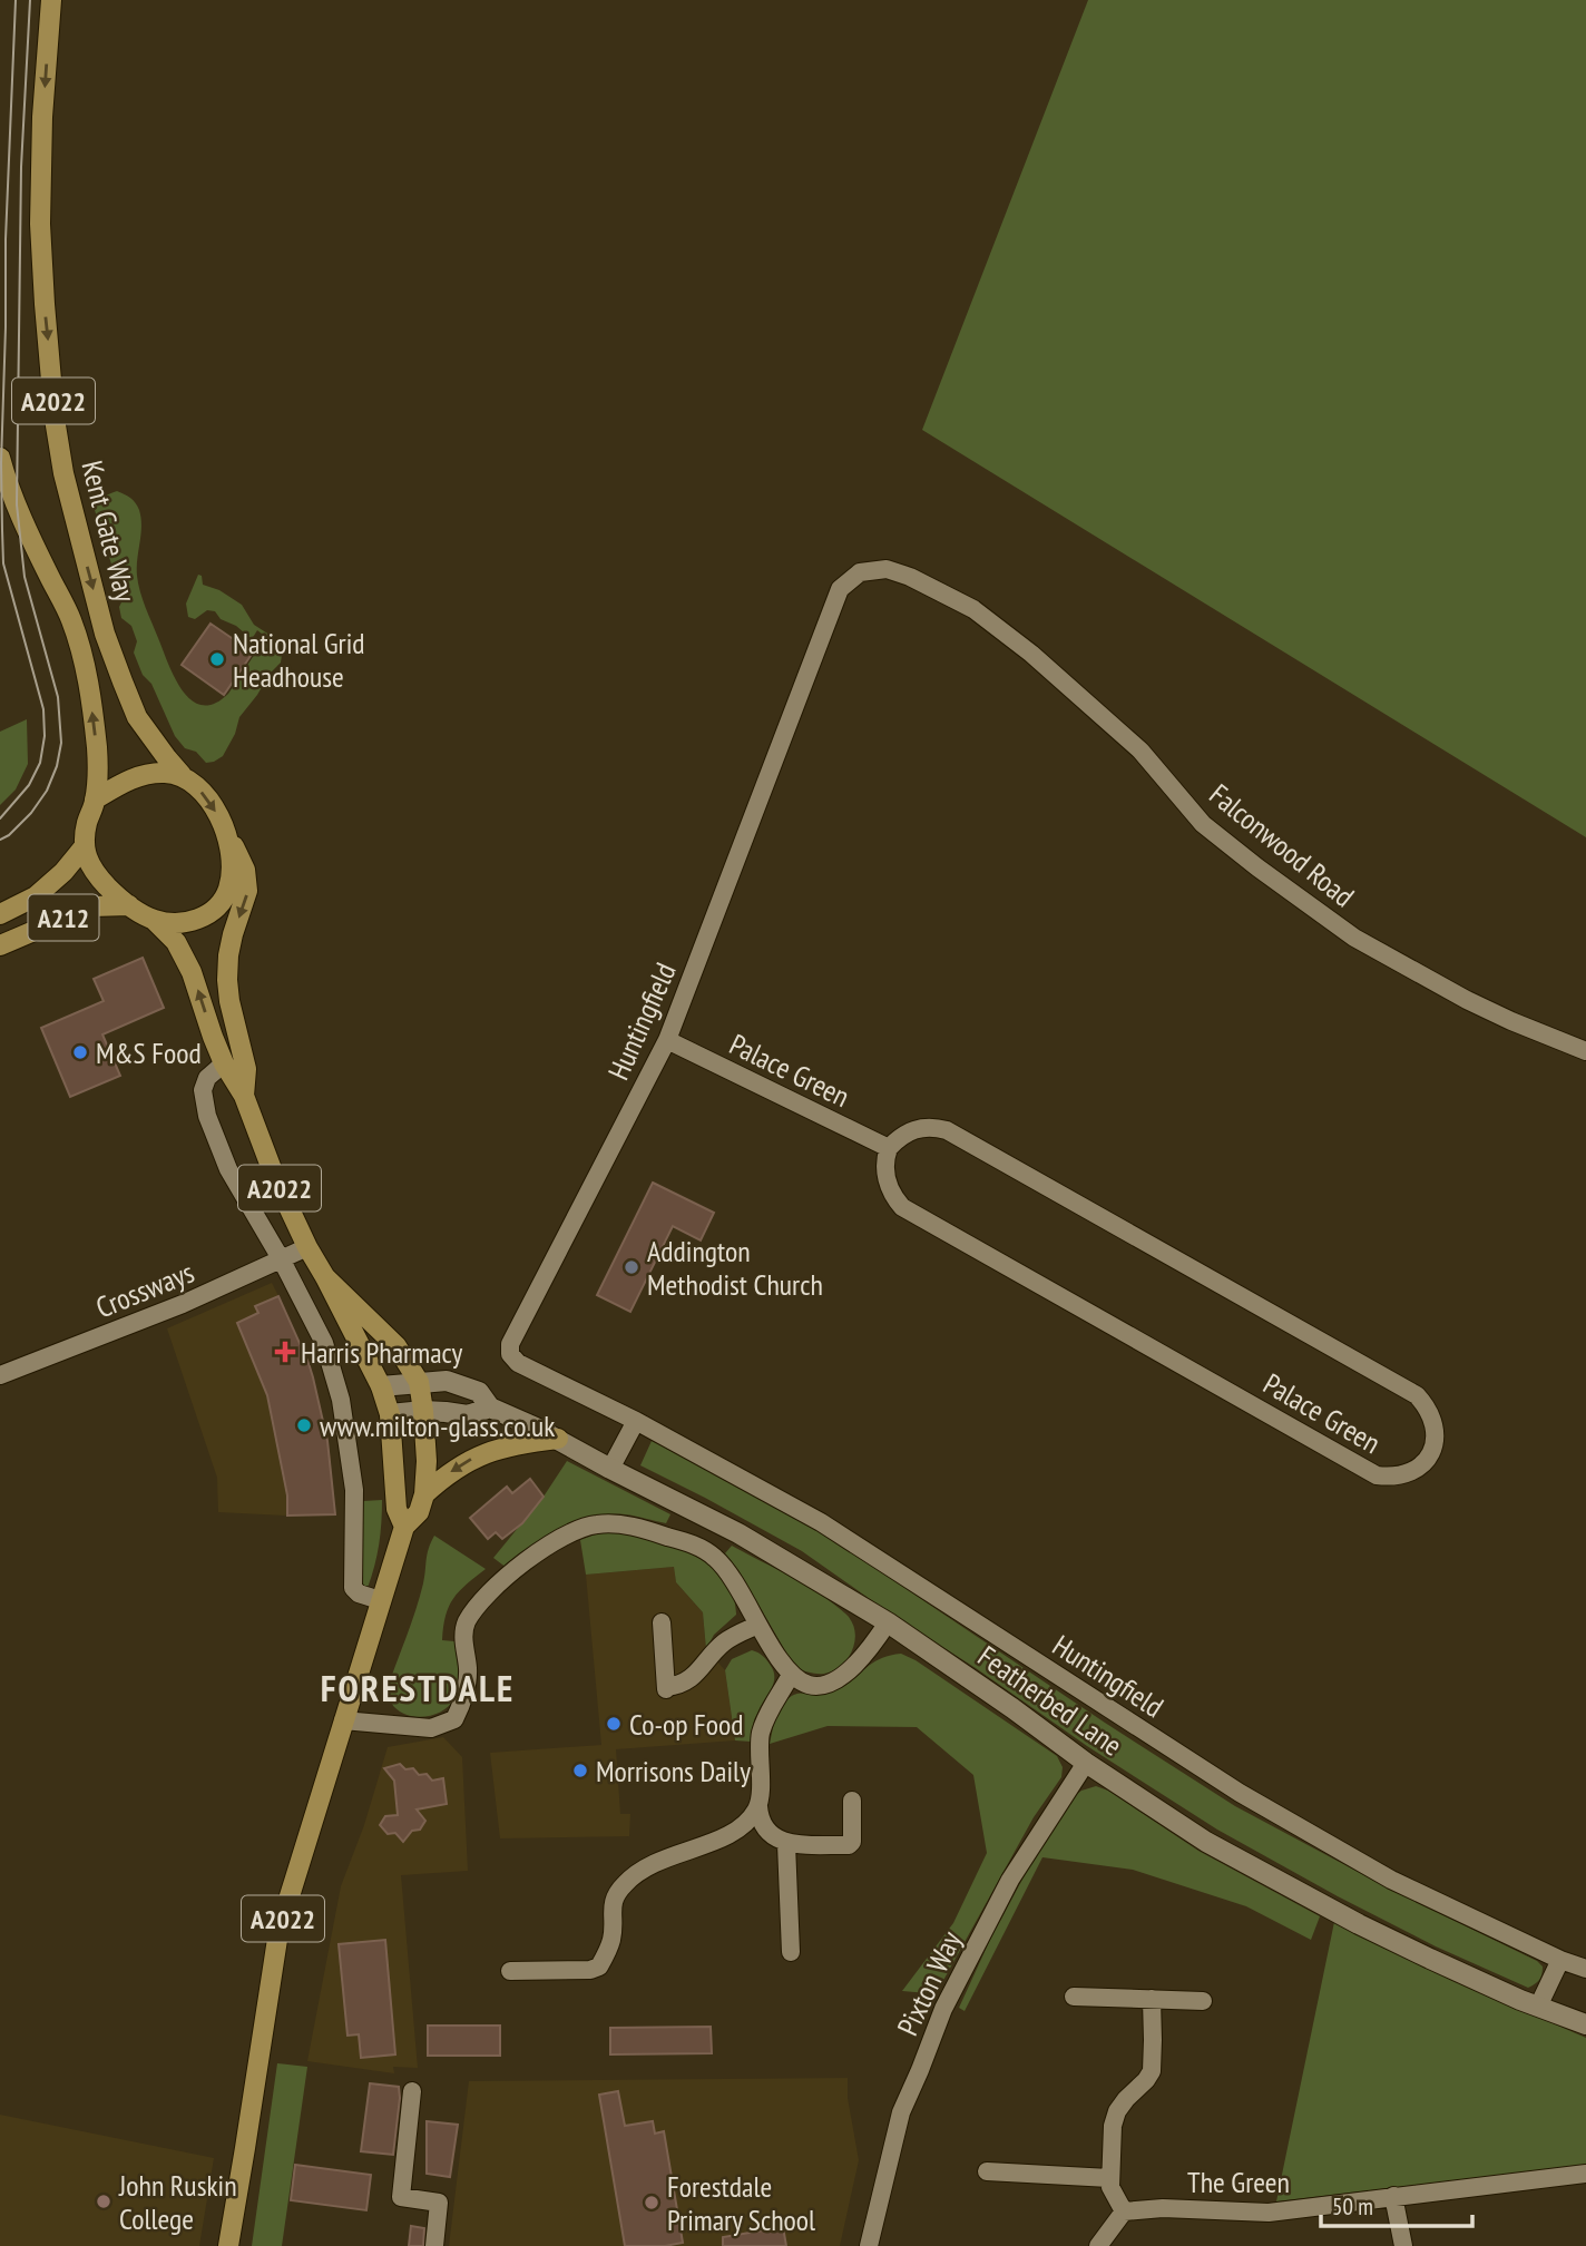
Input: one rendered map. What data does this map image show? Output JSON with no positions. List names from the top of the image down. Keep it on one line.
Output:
{"streets":{"main road":["A2022","Kent Gate Way","A212"],"street":["Falconwood Road","Huntingfield","Palace Green","Crossways","Featherbed Lane","Pixton Way","The Green"]},"crossings":[["A2022","Kent Gate Way"],["A2022","A212"],["A2022","Crossways"],["A2022","Featherbed Lane"],["Kent Gate Way","A212"],["Falconwood Road","Huntingfield"],["Huntingfield","Palace Green"],["Featherbed Lane","Pixton Way"]],"districts":["FORESTDALE"],"places":{"other":["National Grid Headhouse","M&S Food","Addington Methodist Church","www.milton-glass.co.uk","Co-op Food","Morrisons Daily","John Ruskin College","Forestdale Primary School"],"health":["Harris Pharmacy"]},"scale_bar":"50 m"}
